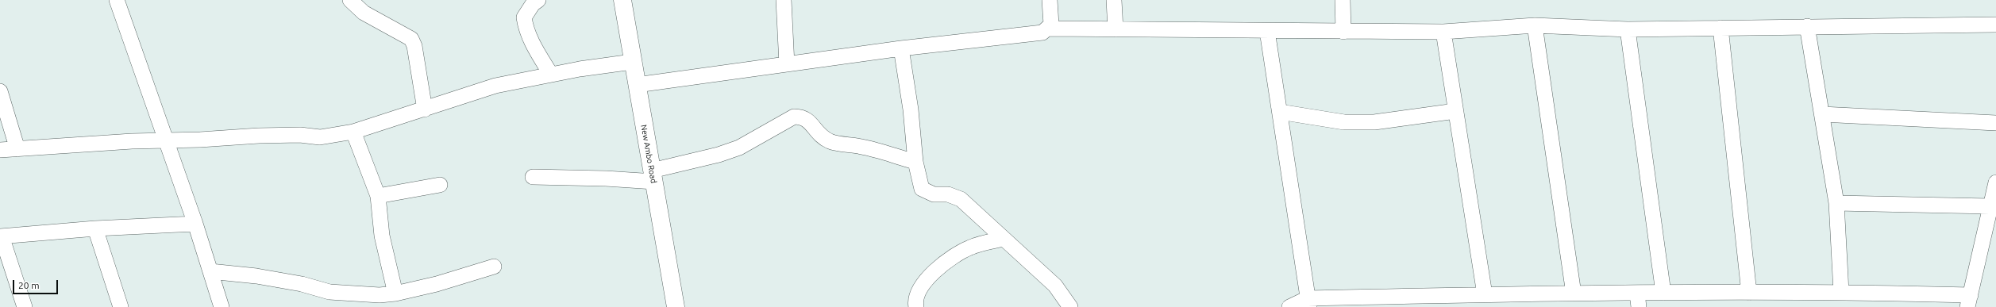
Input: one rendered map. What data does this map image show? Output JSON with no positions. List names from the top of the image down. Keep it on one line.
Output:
{"streets":{"main road":["New Ambo Road"]},"scale_bar":"20 m"}
